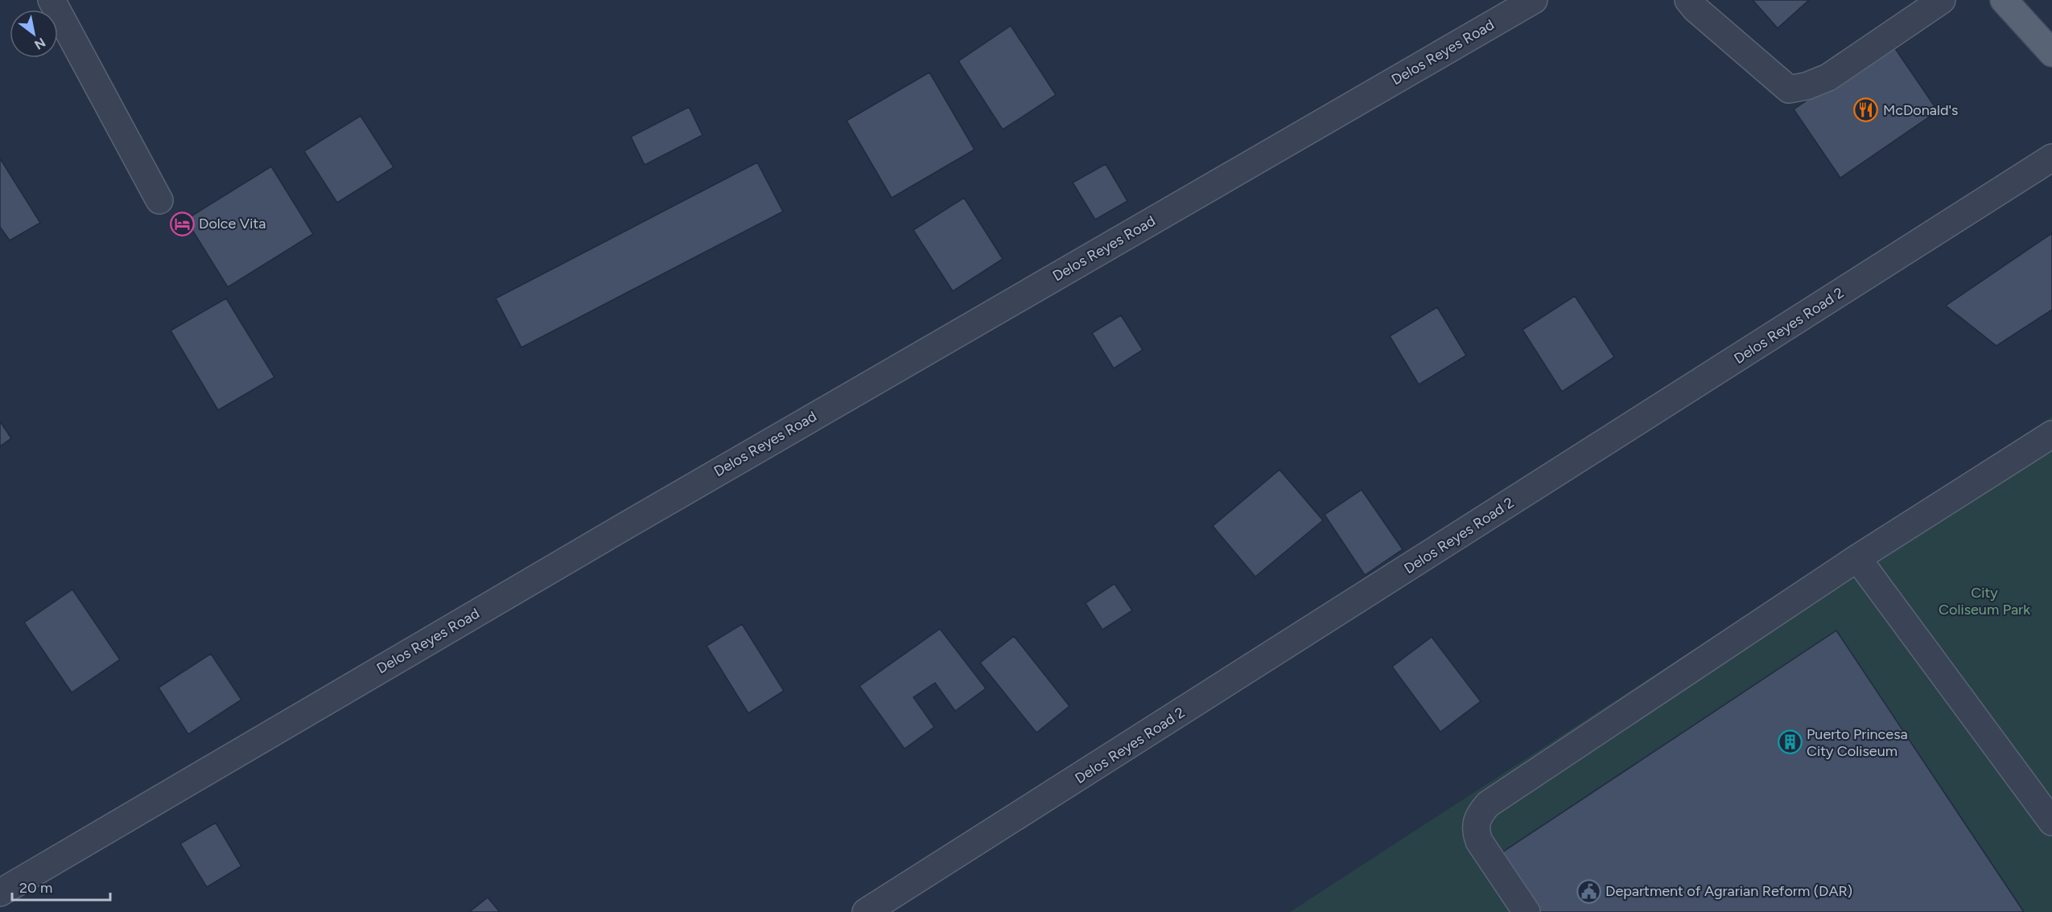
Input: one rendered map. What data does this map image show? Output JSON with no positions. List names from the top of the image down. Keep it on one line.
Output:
{"streets":{"street":["Delos Reyes Road","Delos Reyes Road 2"]},"parks":["City Coliseum Park"],"places":{"restaurant":["McDonald's"],"hotel":["Dolce Vita"],"building":["Puerto Princesa City Coliseum"],"public building":["Department of Agrarian Reform (DAR)"]},"scale_bar":"20 m","north":"bottom right"}
